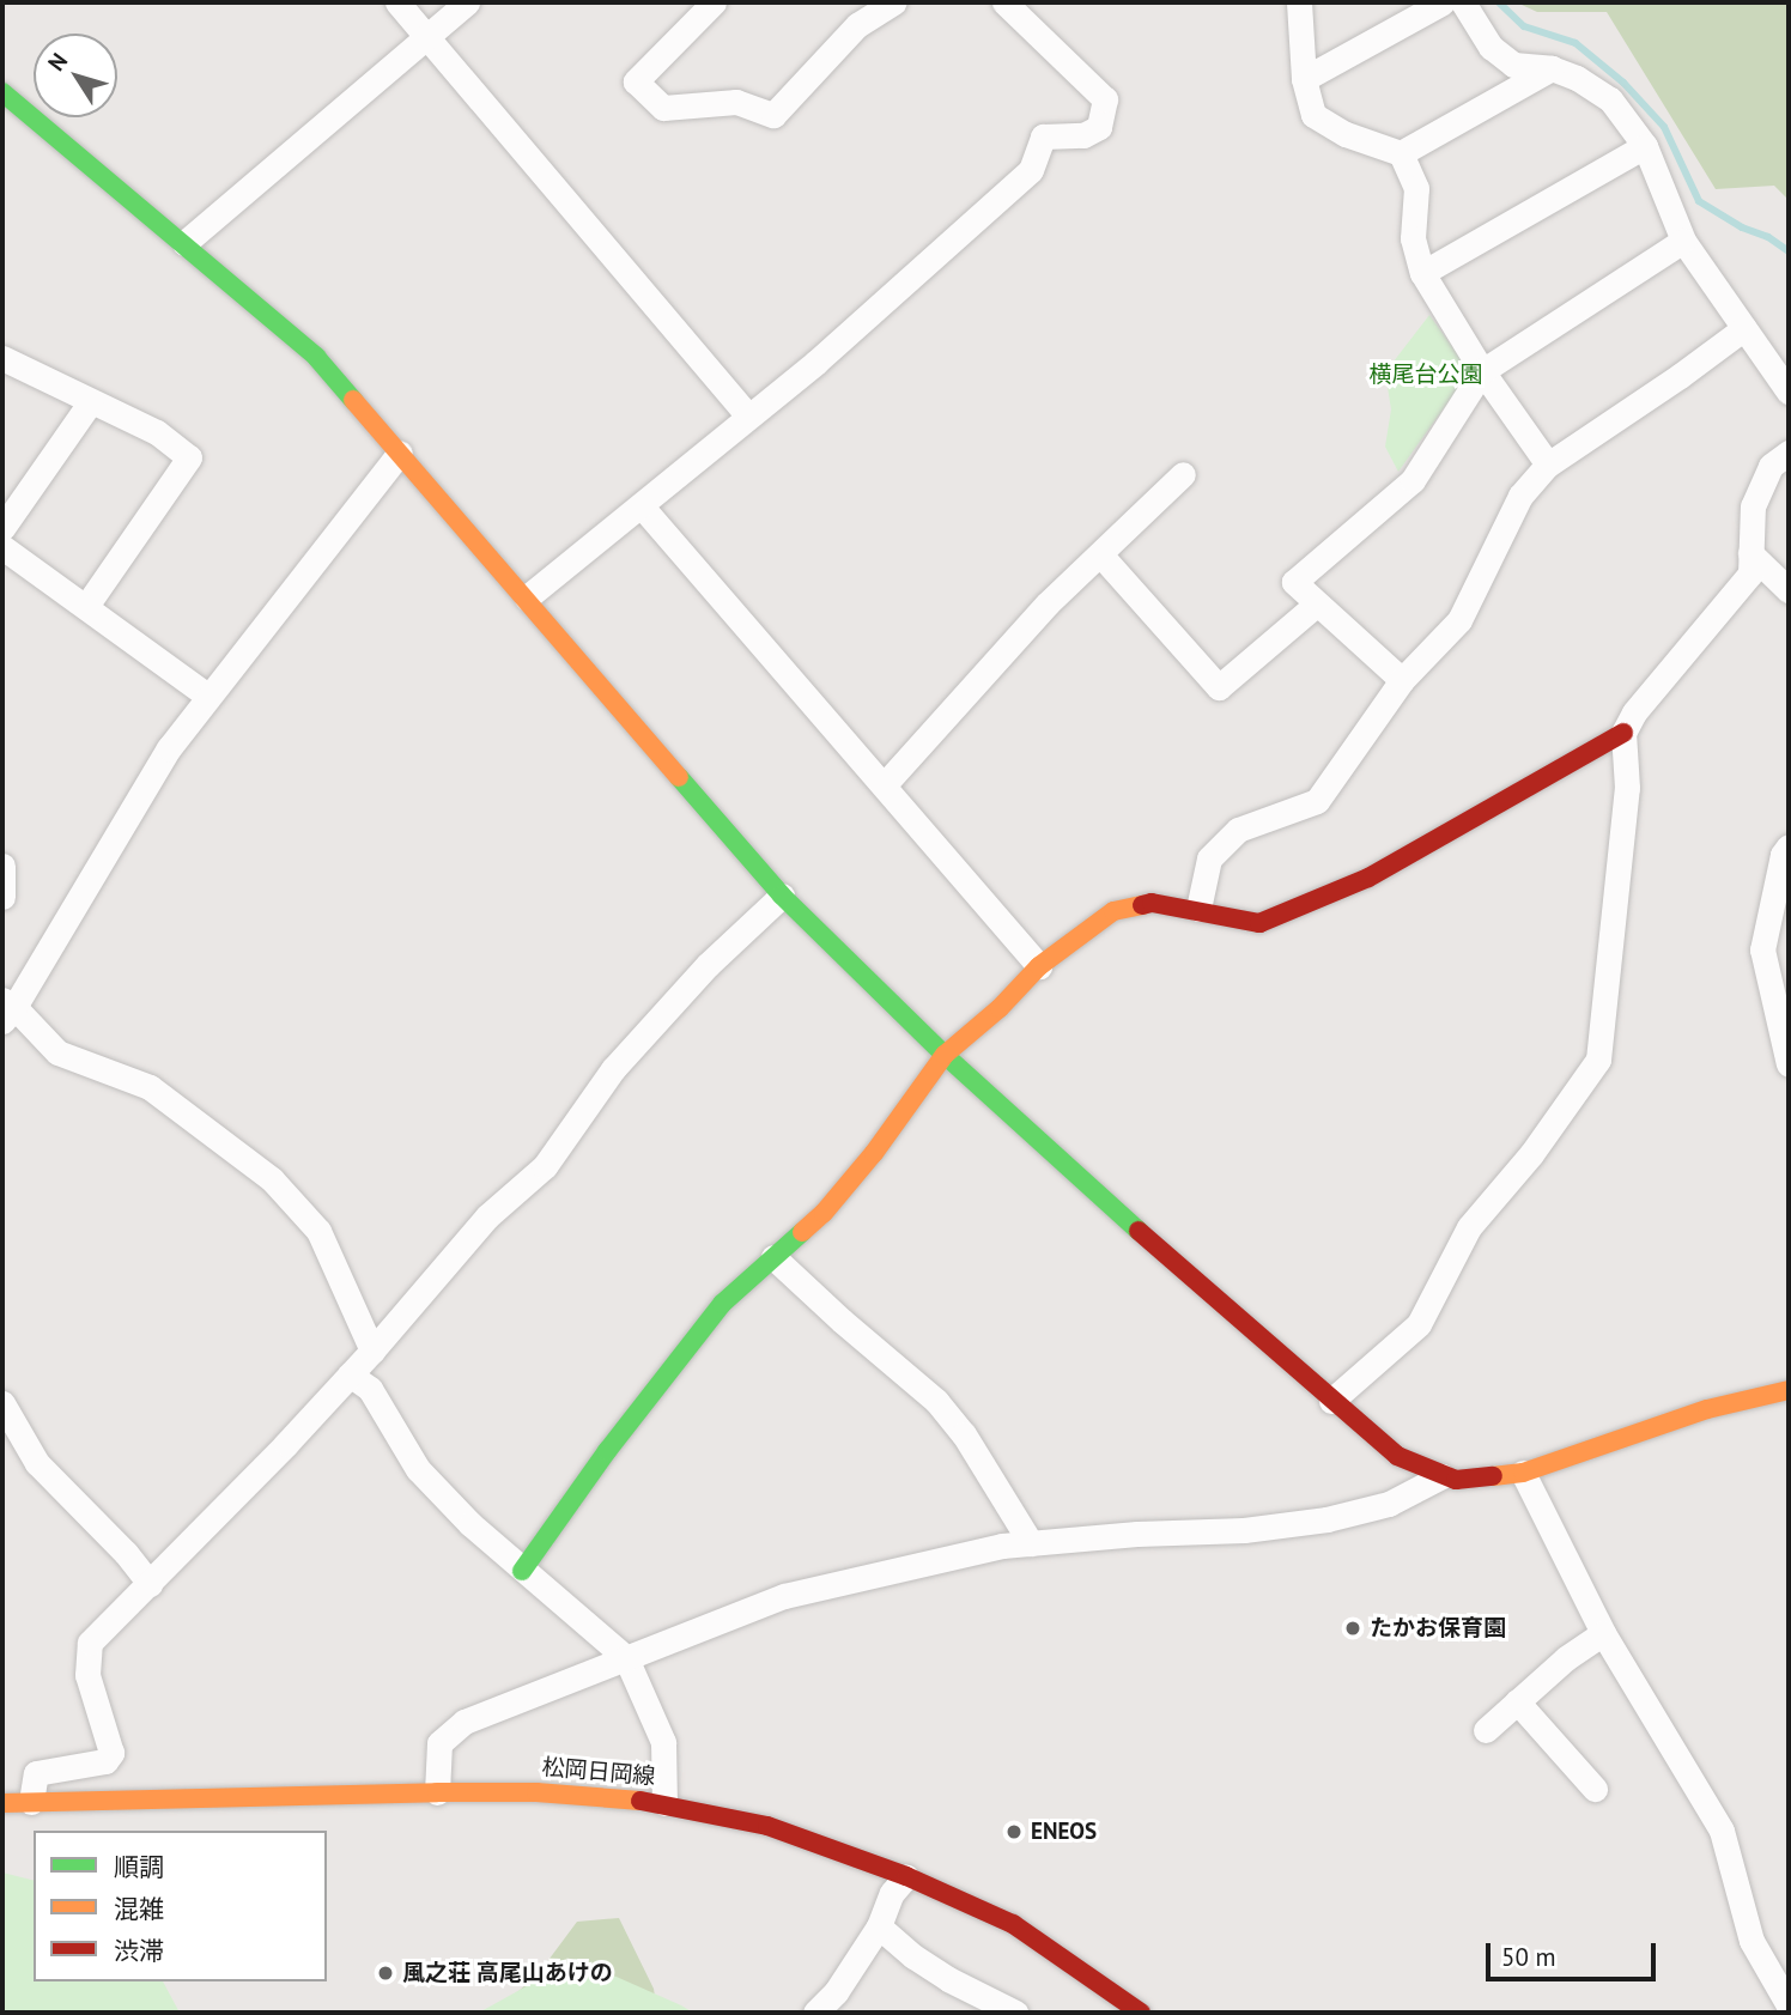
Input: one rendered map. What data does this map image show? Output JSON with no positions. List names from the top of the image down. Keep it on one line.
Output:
{"streets":{"street":["松岡日岡線"]},"parks":["横尾台公園"],"places":["たかお保育園","ENEOS","風之荘 高尾山あけの"],"legend":["順調","混雑","渋滞"],"scale_bar":"50 m","north":"top left"}
